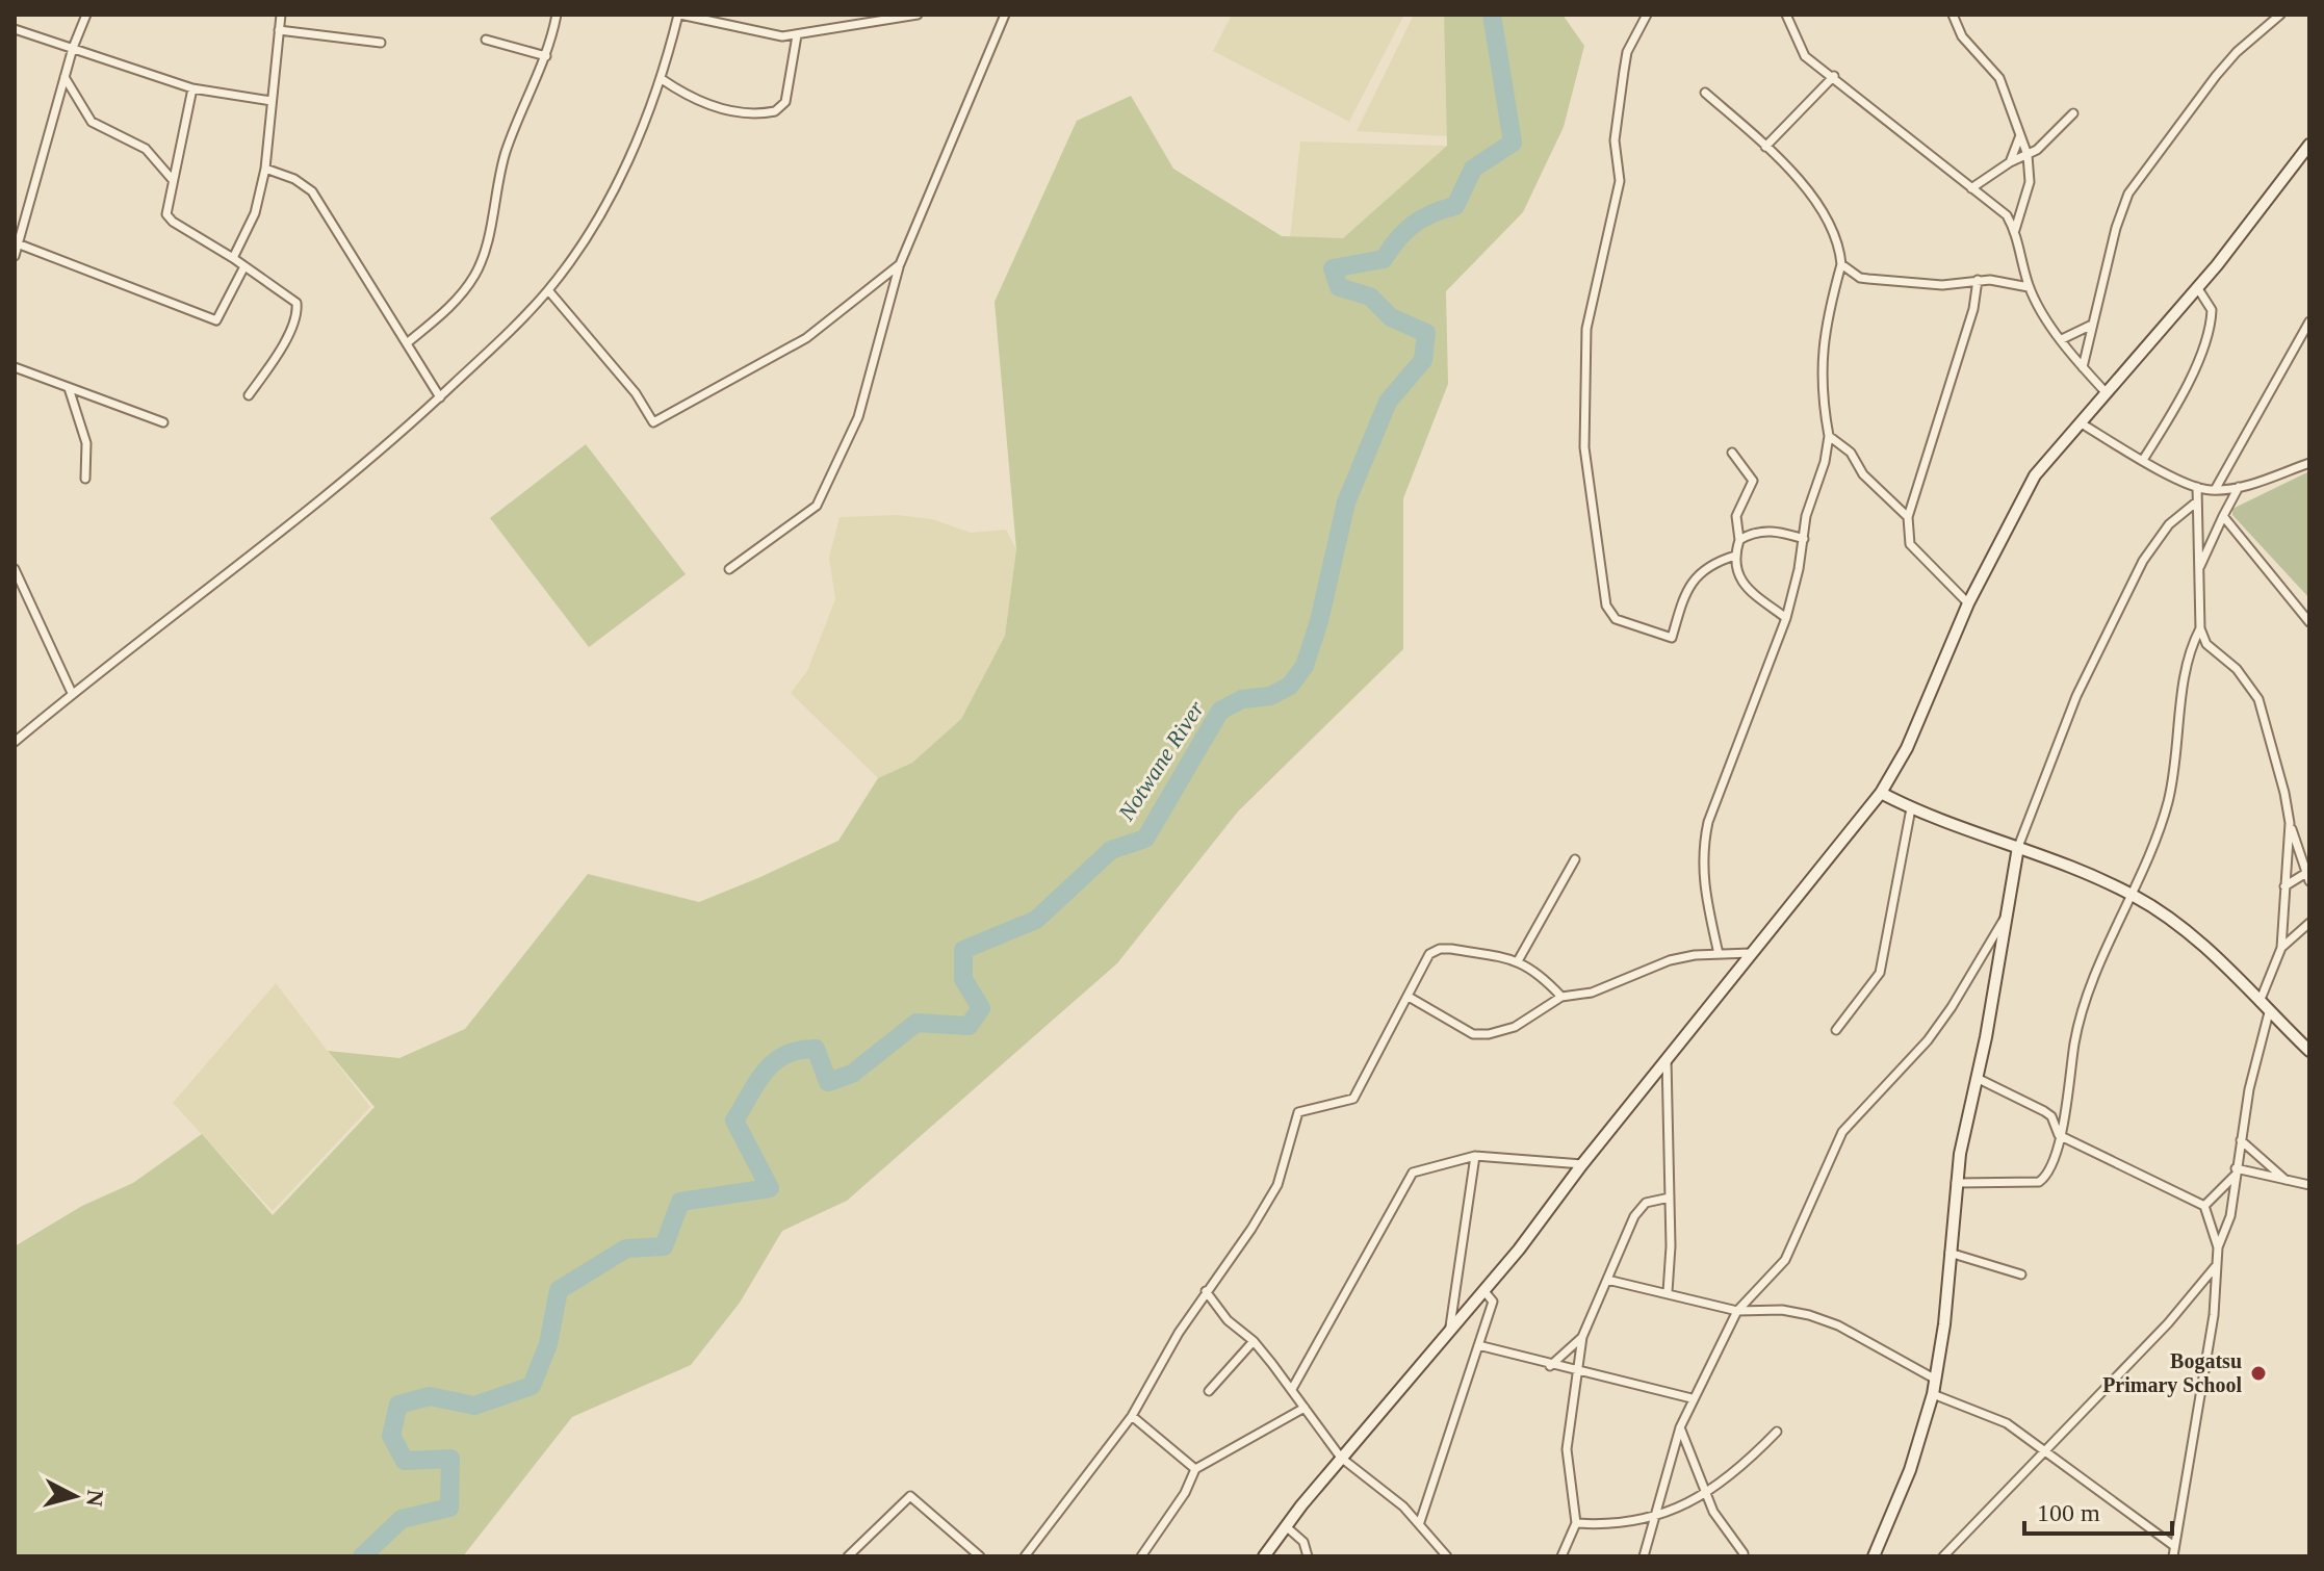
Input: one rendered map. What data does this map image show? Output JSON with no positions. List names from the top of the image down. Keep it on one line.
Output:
{"water":["Notwane River"],"places":["Bogatsu Primary School"],"scale_bar":"100 m","north":"right"}
